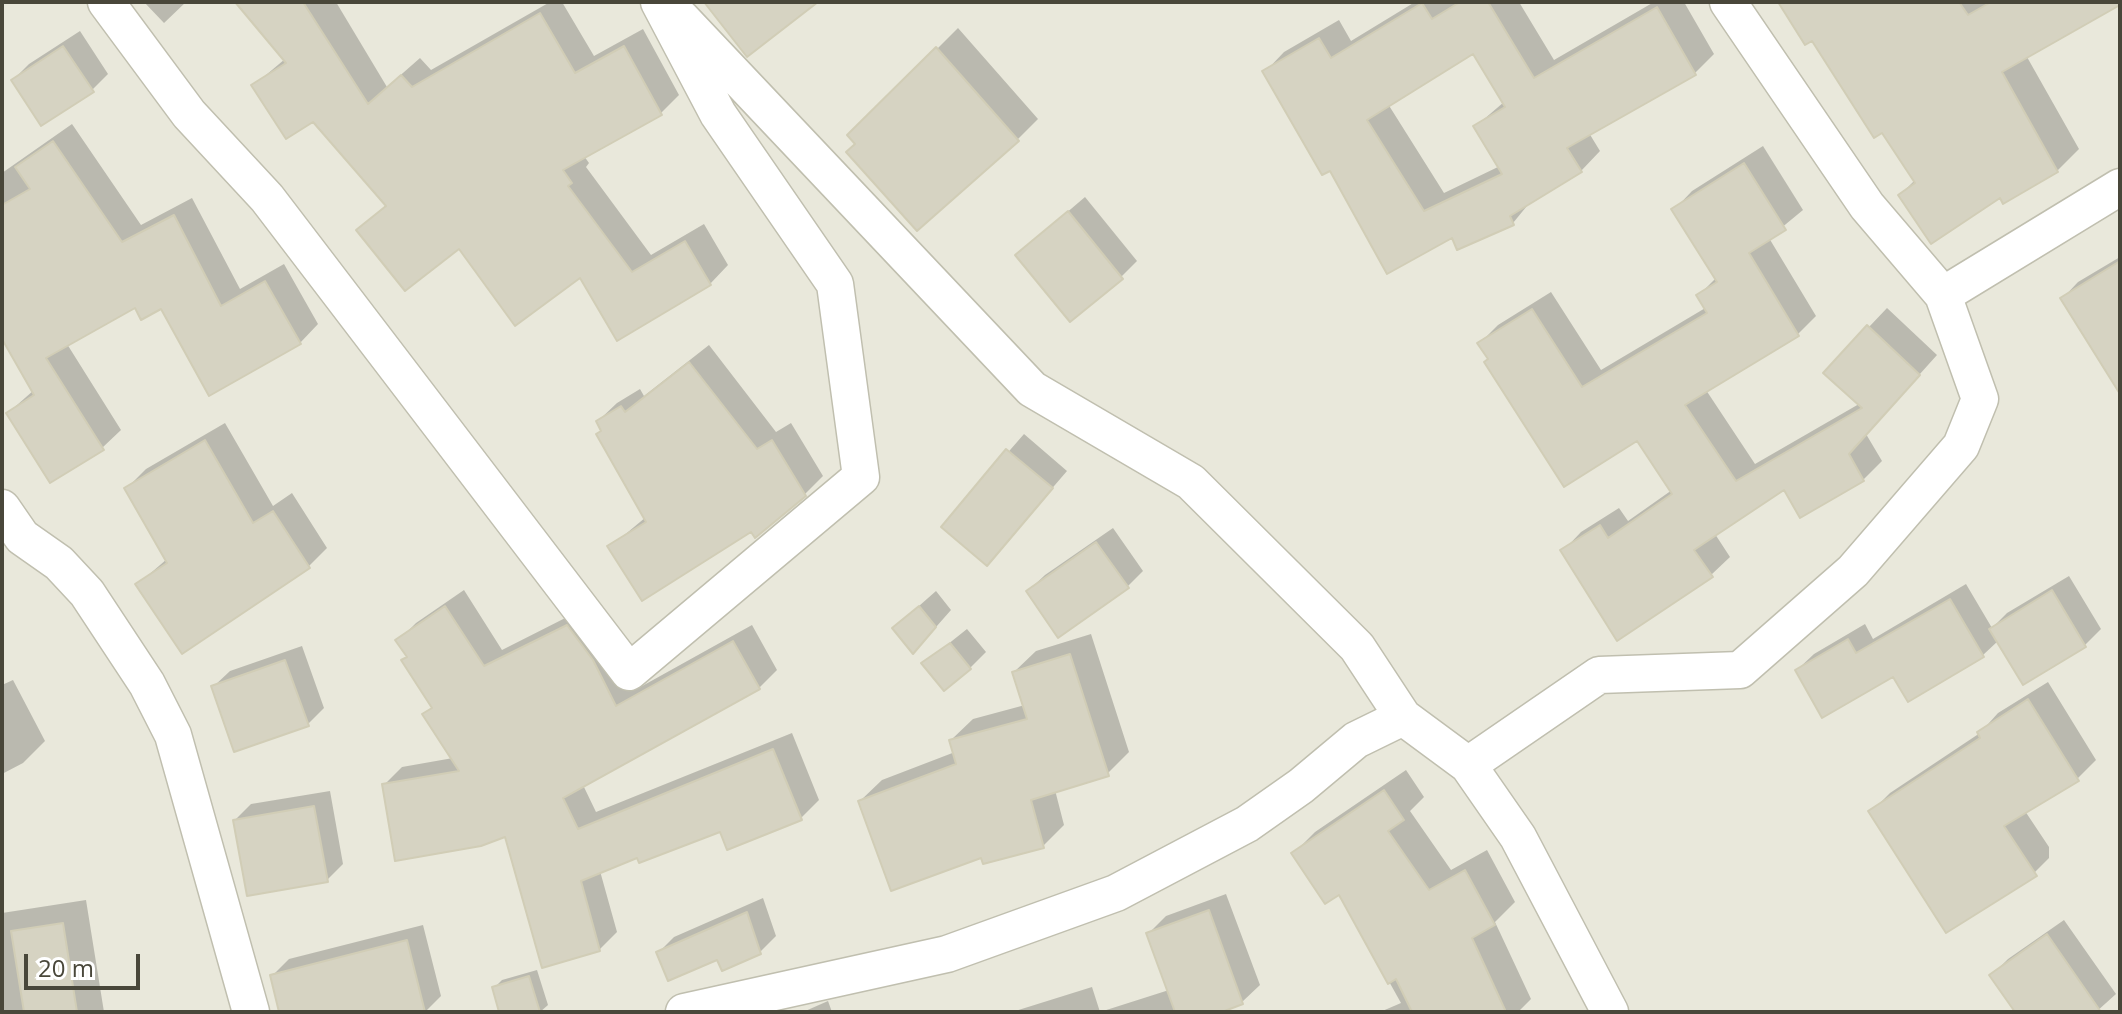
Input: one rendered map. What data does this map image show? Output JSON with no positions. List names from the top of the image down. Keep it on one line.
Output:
{"scale_bar":"20 m"}
